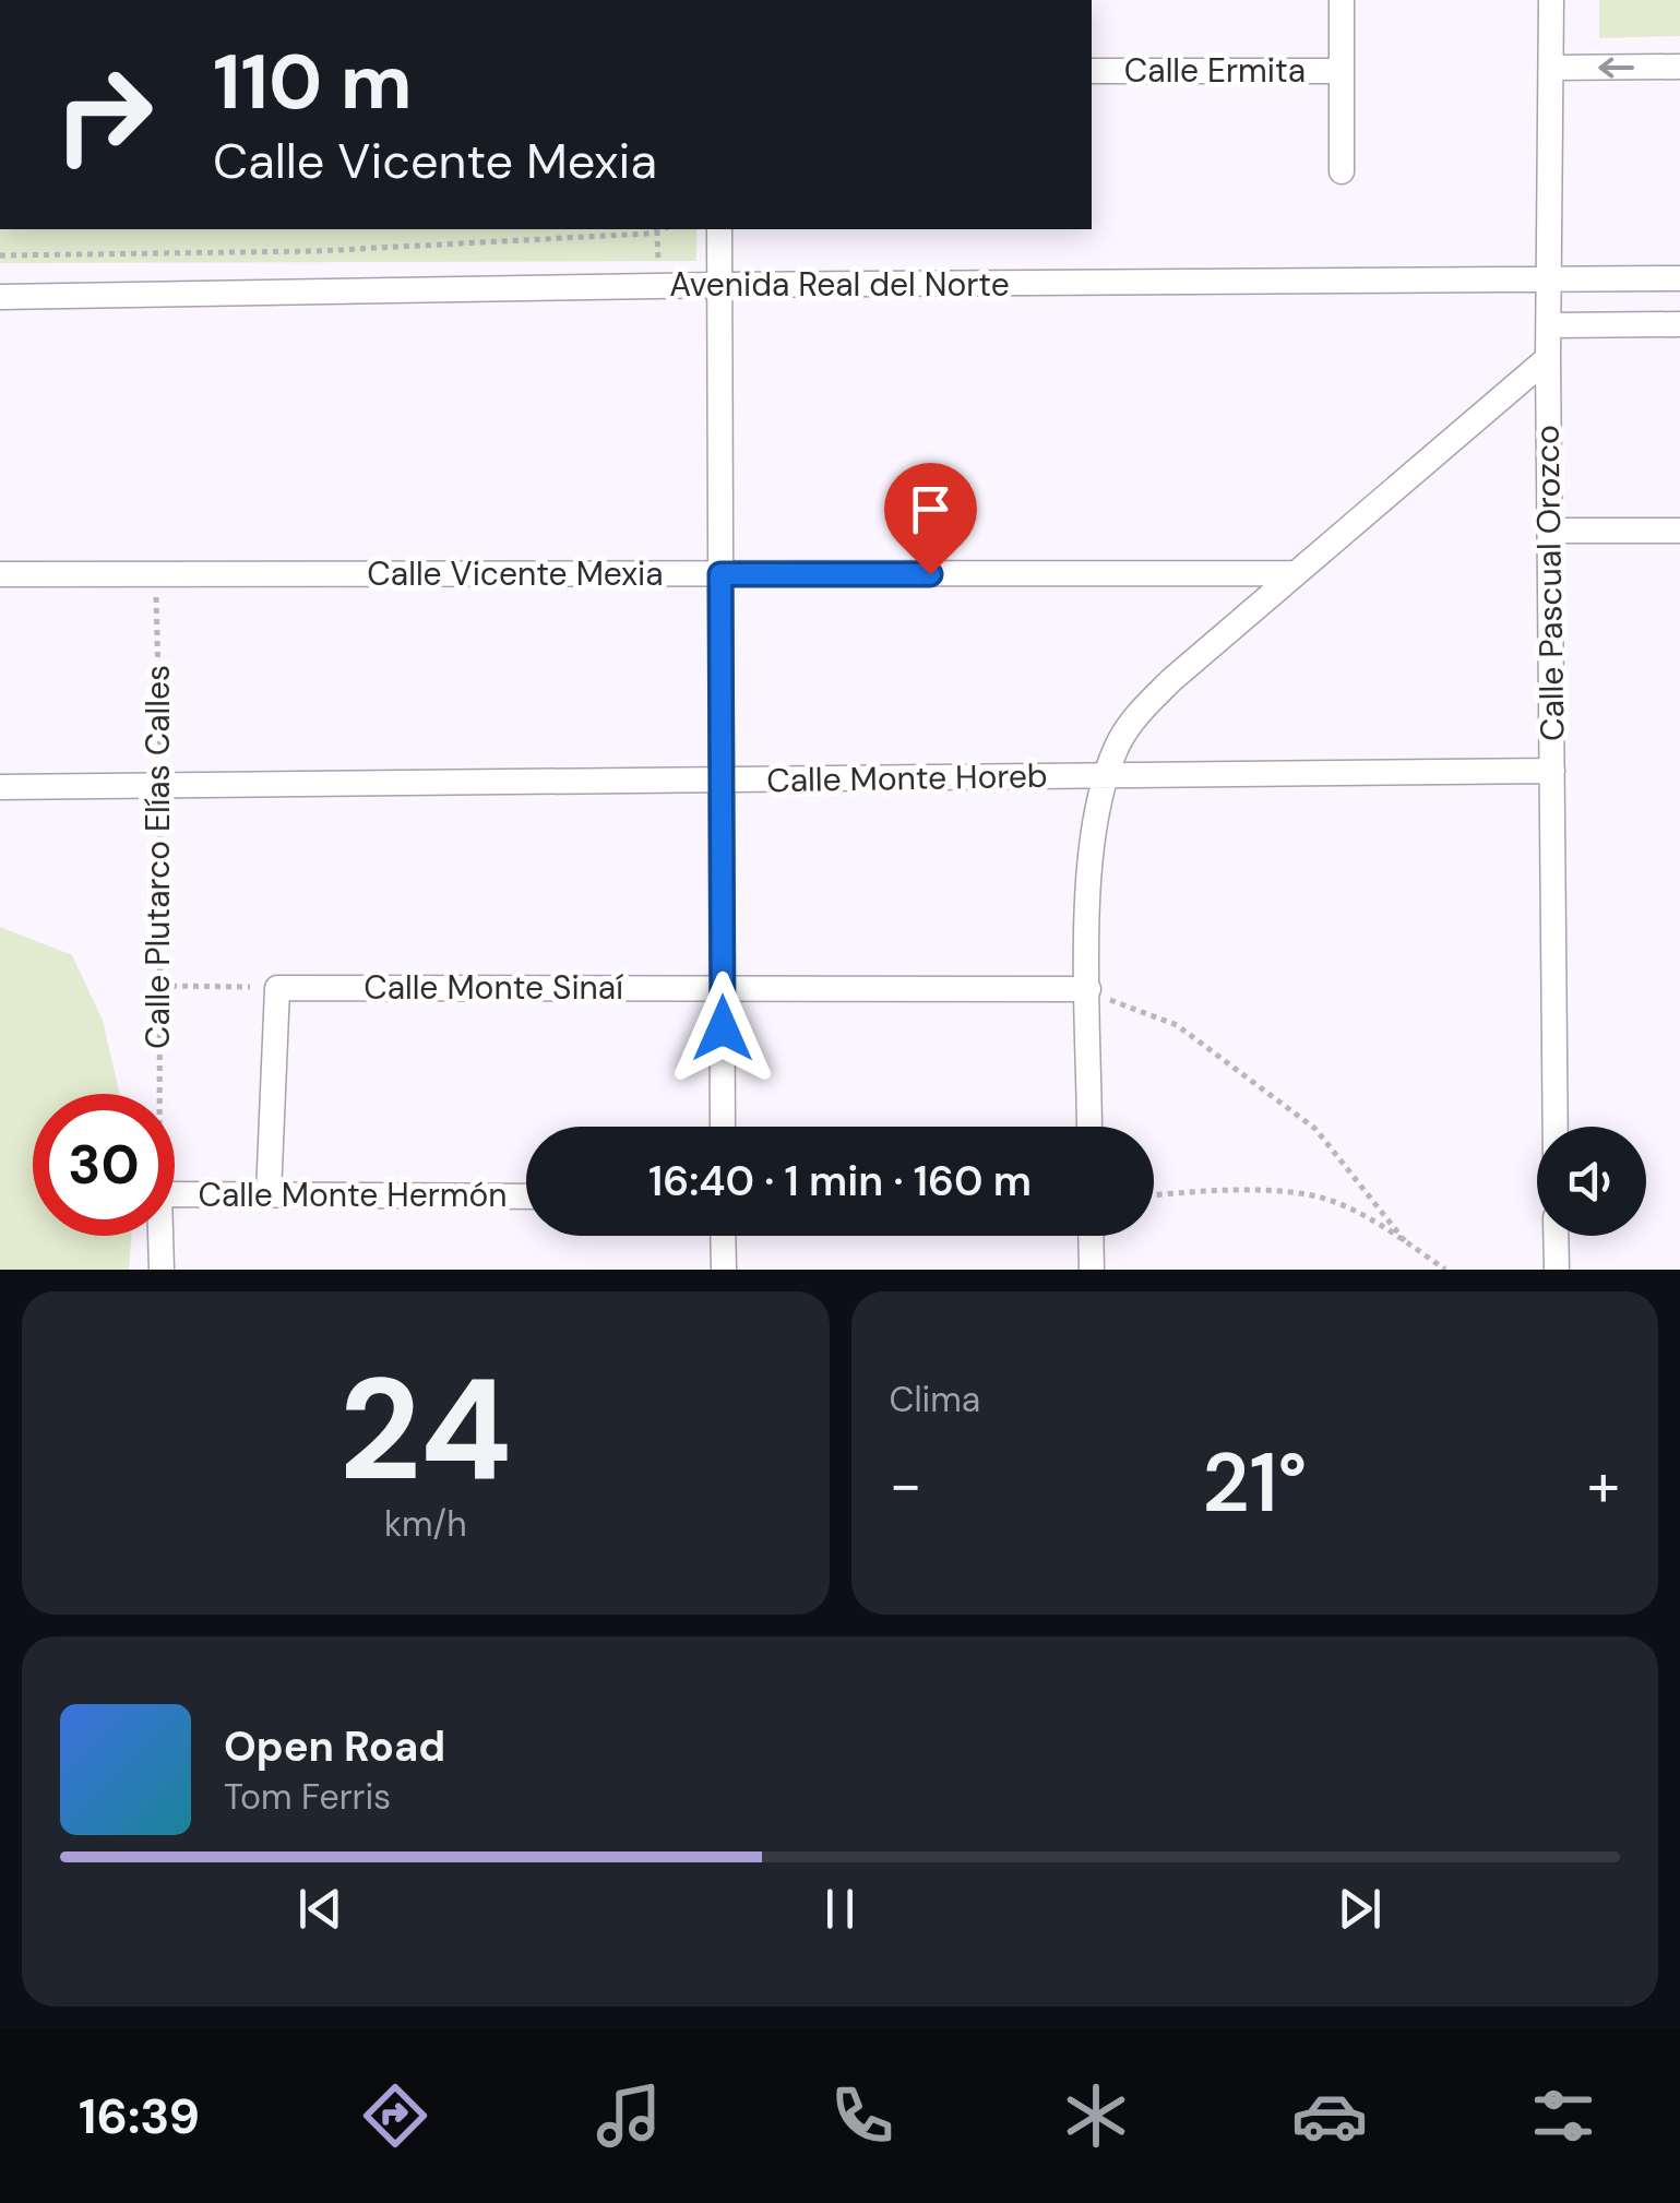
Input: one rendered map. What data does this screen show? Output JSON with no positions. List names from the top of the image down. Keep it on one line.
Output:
{"streets":{"street":["Calle Ermita","Avenida Real del Norte","Calle Vicente Mexia","Calle Pascual Orozco","Calle Monte Horeb","Calle Monte Sinaí","Calle Monte Hermón"],"path":["Calle Plutarco Elías Calles"]},"crossings":[["Avenida Real del Norte","Calle Pascual Orozco"],["Calle Vicente Mexia","Calle Plutarco Elías Calles"],["Calle Pascual Orozco","Calle Monte Horeb"],["Calle Monte Horeb","Calle Plutarco Elías Calles"]],"page":{"turn":["110 m","Calle Vicente Mexia"],"limit":"30","trip":"16:40 · 1 min · 160 m","tile":[["24","km/h"],"Clima"],"heat":["−","21°","+"],"song":["Open Road","Tom Ferris"],"tabs":"16:39"}}
